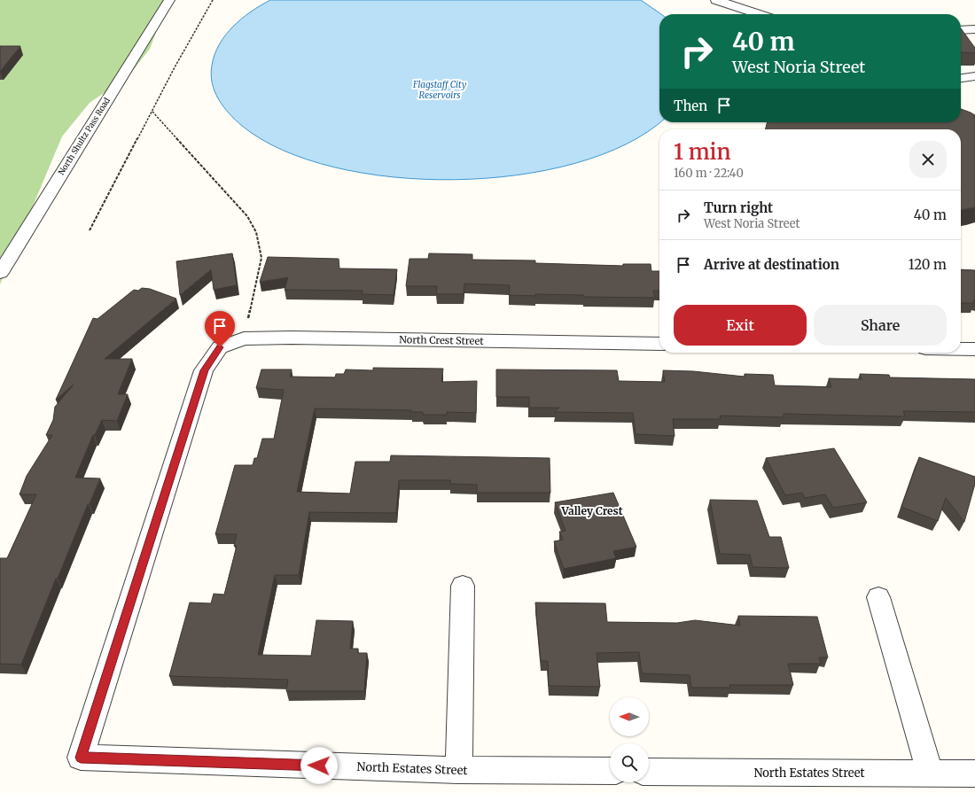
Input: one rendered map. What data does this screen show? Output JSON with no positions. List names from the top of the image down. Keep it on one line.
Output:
{"streets":{"street":["North Shultz Pass Road","North Crest Street","North Estates Street"]},"crossings":[["North Crest Street","North Estates Street"]],"districts":["Valley Crest"],"water":["Flagstaff City Reservoirs"],"north":"left","page":{"turn":["40 m","West Noria Street"],"then":"Then","heading":["1 min","160 m · 22:40"],"list":[{"name":"Turn right","note":"West Noria Street","value":"40 m"},{"name":"Arrive at destination","value":"120 m"}],"buttons":["Exit","Share"]}}
